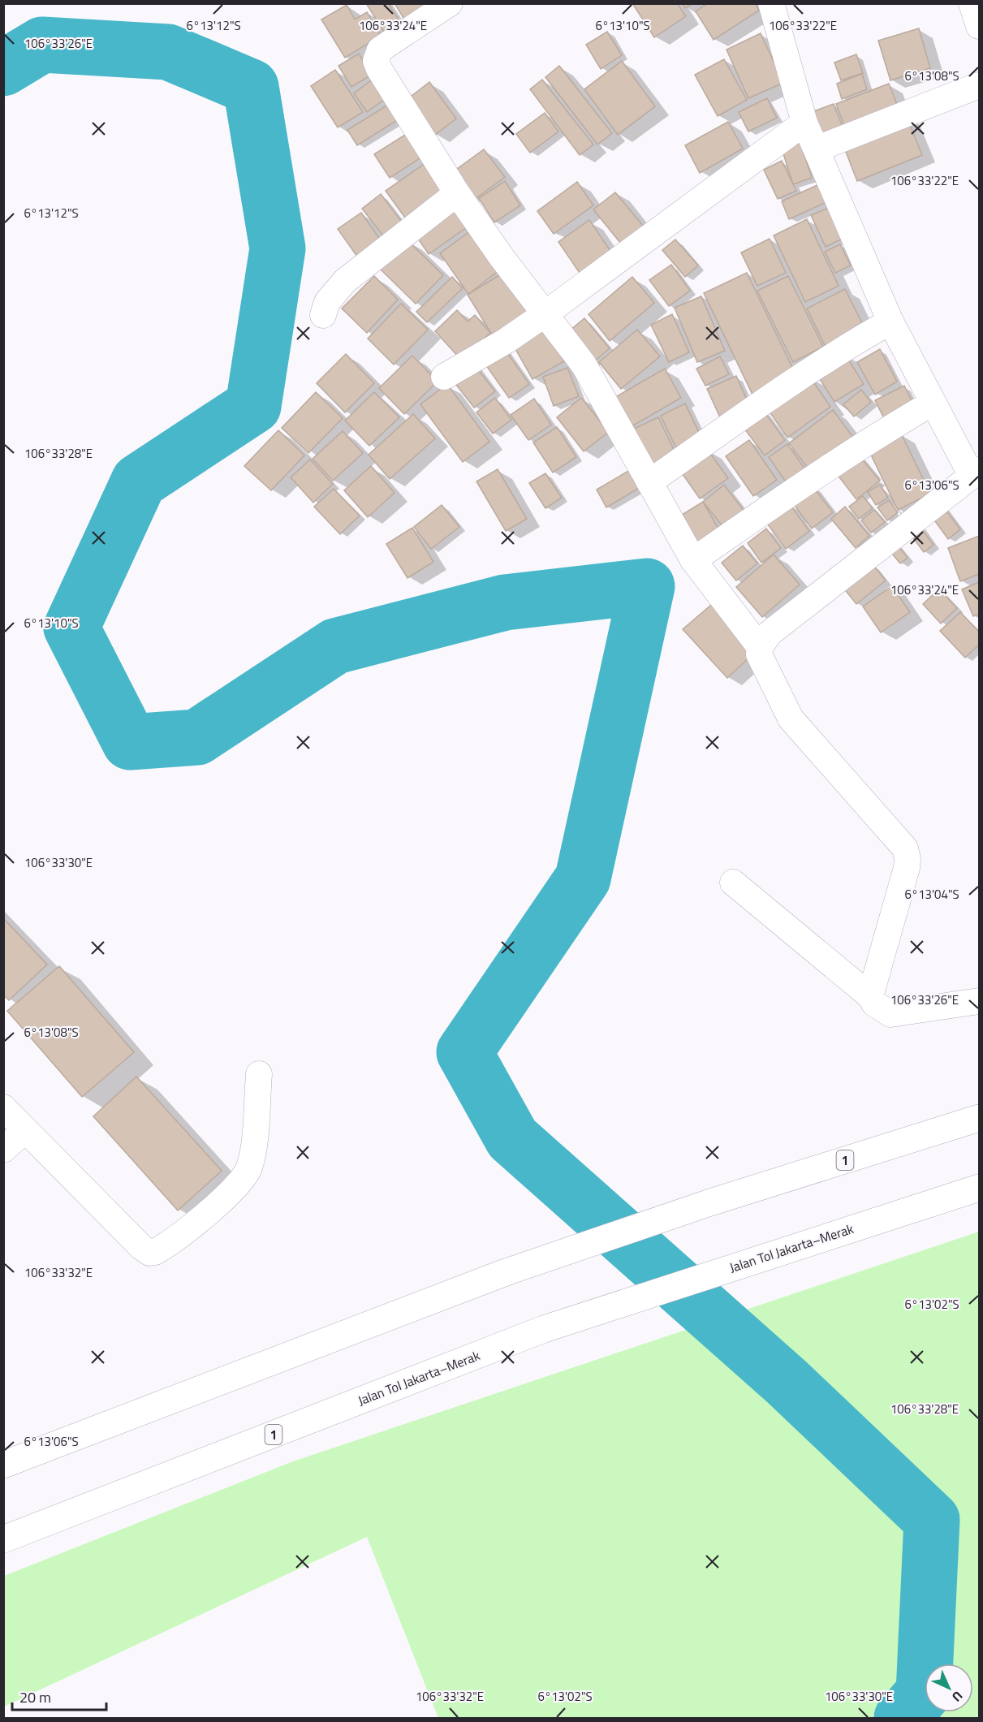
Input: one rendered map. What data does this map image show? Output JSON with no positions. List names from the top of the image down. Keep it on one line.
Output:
{"streets":{"highway":["1","Jalan Tol Jakarta–Merak"]},"scale_bar":"20 m","north":"bottom right","coordinates":["106°33'22\"E","6°13'12\"S","106°33'24\"E","6°13'10\"S","106°33'26\"E","6°13'08\"S","106°33'28\"E","6°13'06\"S","106°33'30\"E","6°13'04\"S","106°33'32\"E","6°13'02\"S"]}
